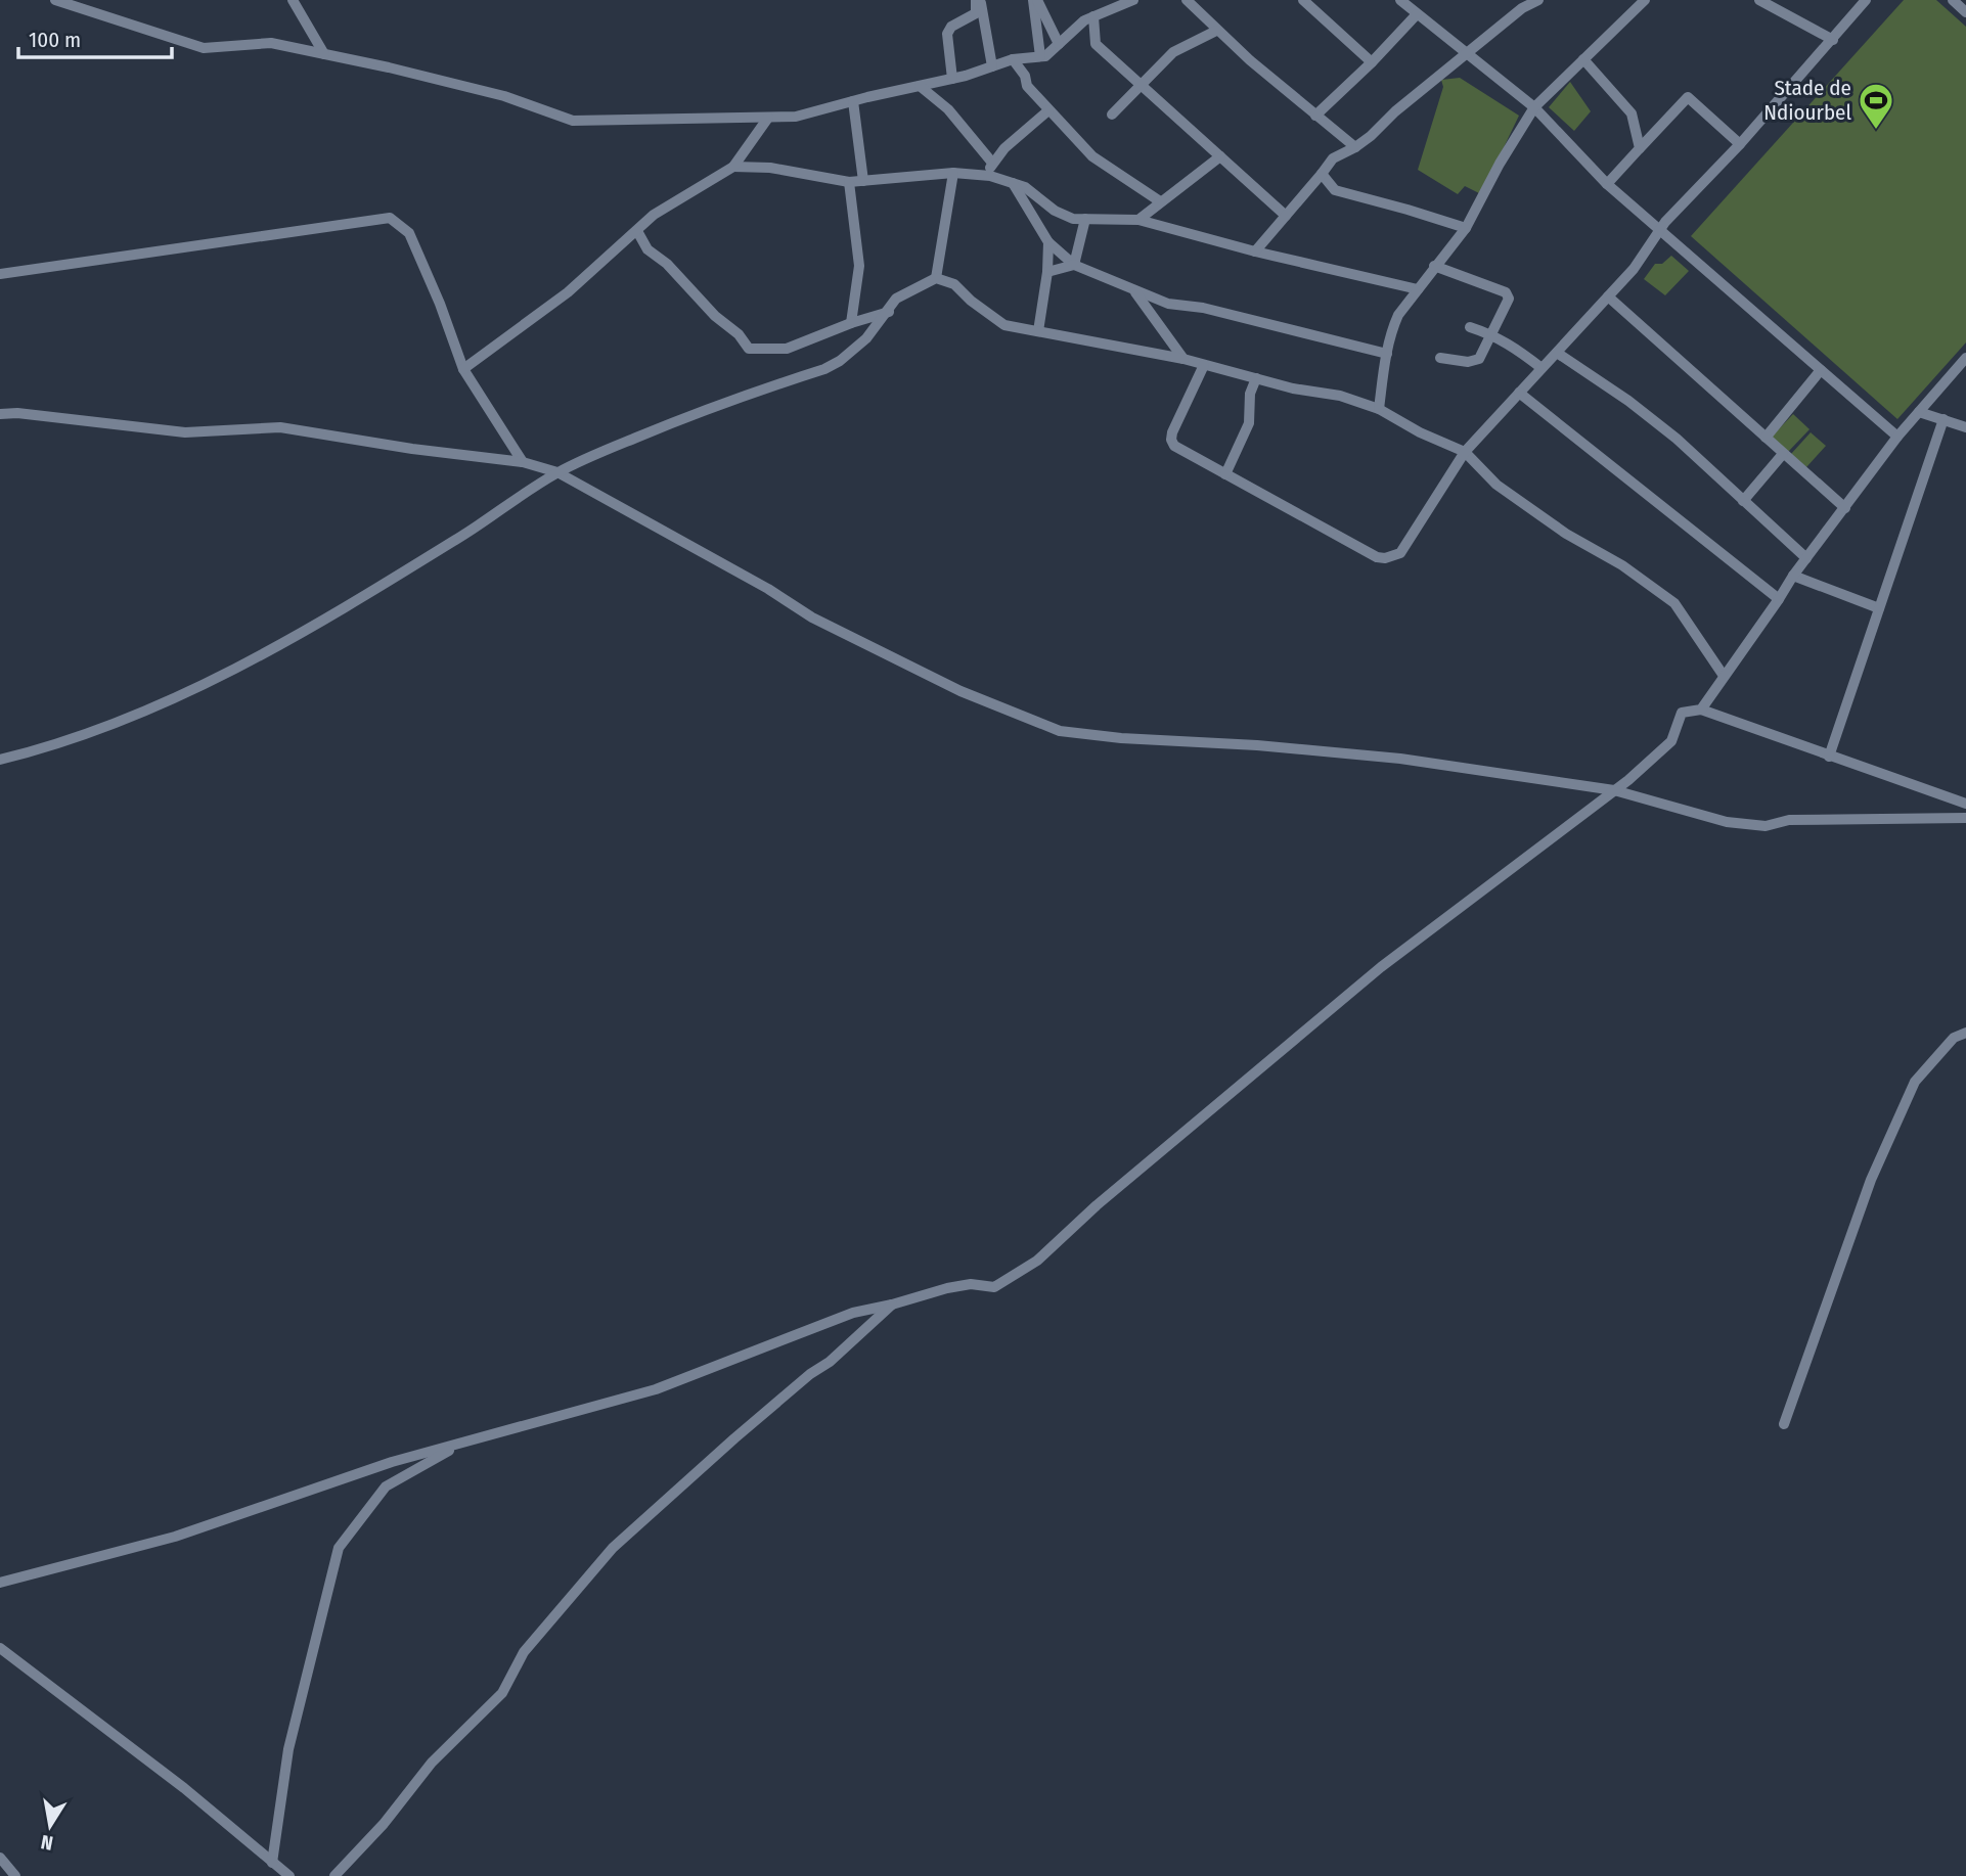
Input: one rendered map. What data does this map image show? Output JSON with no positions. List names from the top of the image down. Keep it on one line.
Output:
{"places":{"sports":["Stade de Ndiourbel"]},"scale_bar":"100 m","north":"bottom"}
